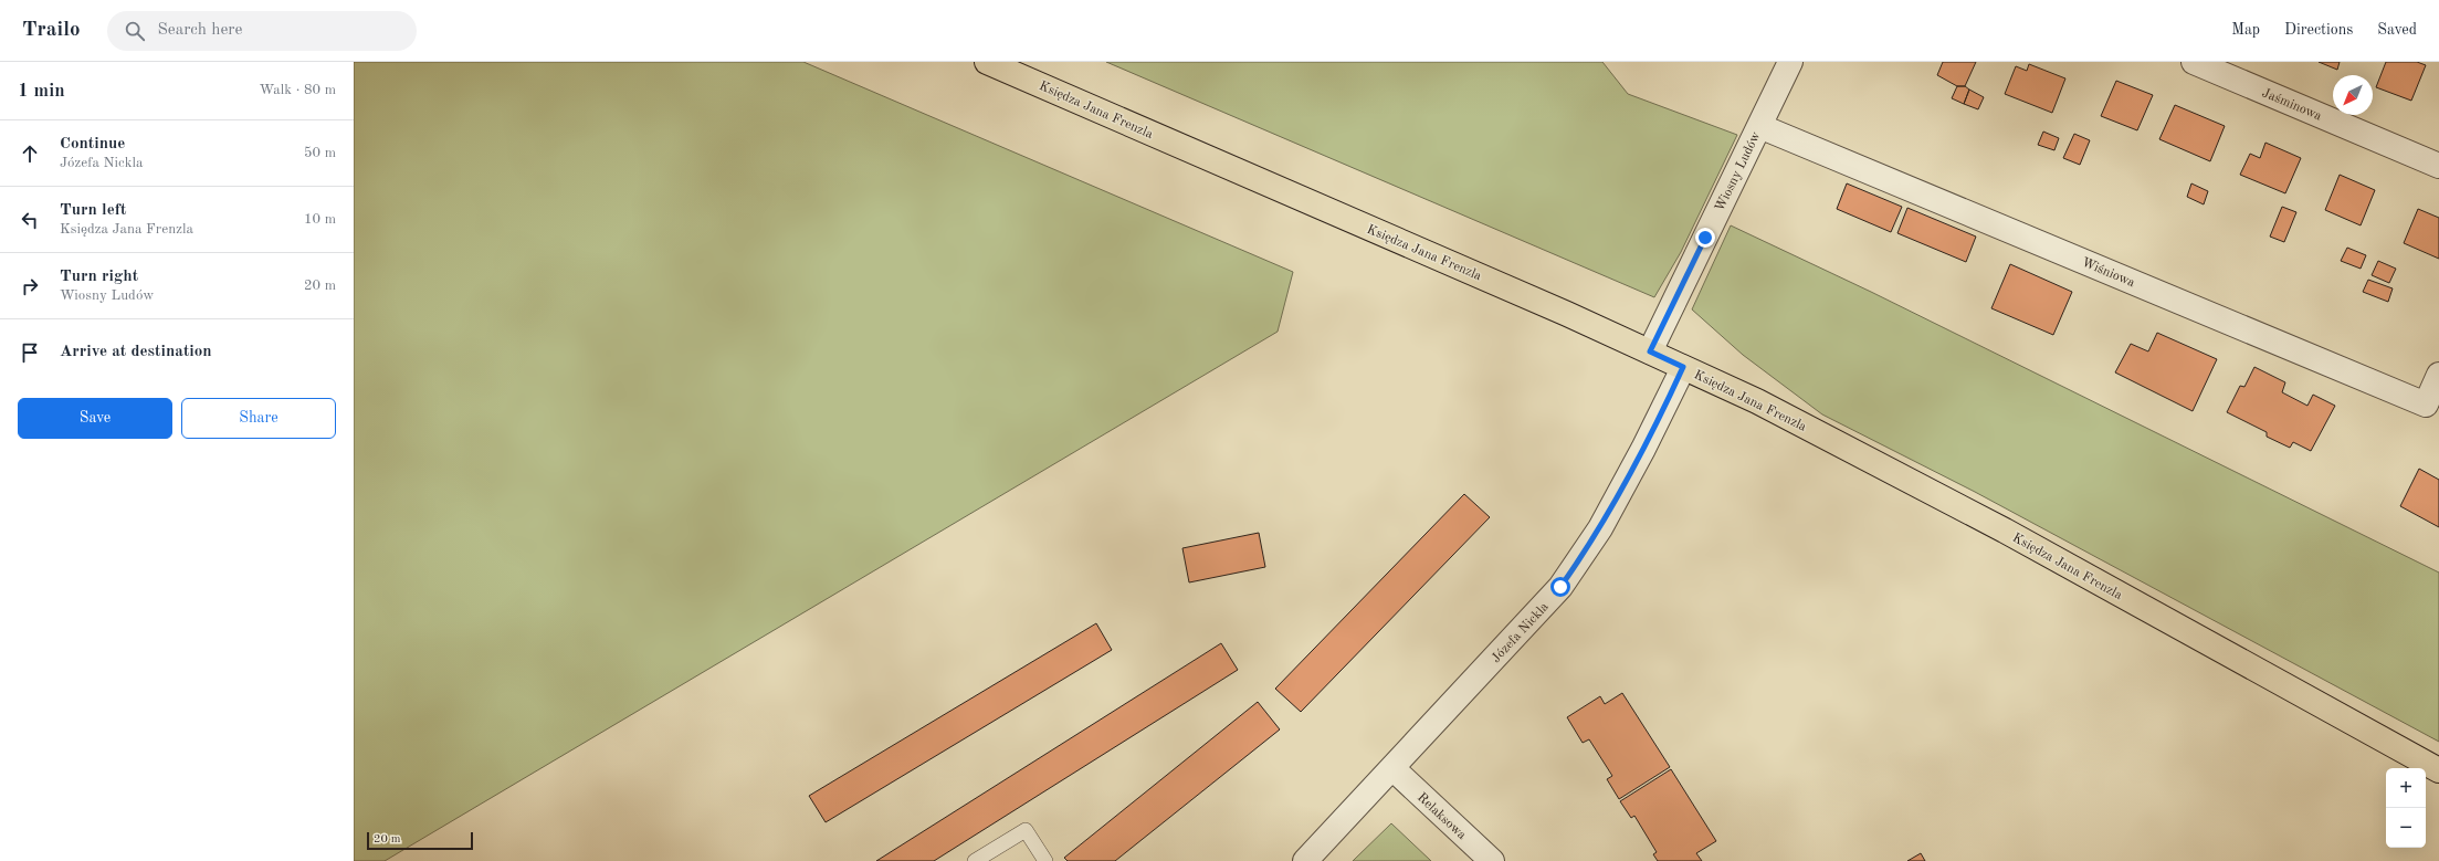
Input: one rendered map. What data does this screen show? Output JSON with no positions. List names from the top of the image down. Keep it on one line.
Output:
{"streets":{"main road":["Księdza Jana Frenzla"],"street":["Jaśminowa","Wiosny Ludów","Wiśniowa","Józefa Nickla","Relaksowa"]},"crossings":[["Księdza Jana Frenzla","Wiosny Ludów"],["Księdza Jana Frenzla","Józefa Nickla"],["Wiosny Ludów","Wiśniowa"],["Józefa Nickla","Relaksowa"]],"scale_bar":"20 m","north":"bottom left","page":{"header":"Trailo","search":"Search here","nav":["Map","Directions","Saved"],"heading":["1 min","Walk · 80 m"],"list":[["Continue","Józefa Nickla","50 m"],["Turn left","Księdza Jana Frenzla","10 m"],["Turn right","Wiosny Ludów","20 m"],"Arrive at destination"],"buttons":["Save","Share"],"map_buttons":["+","−"],"scale":"20 m"}}
